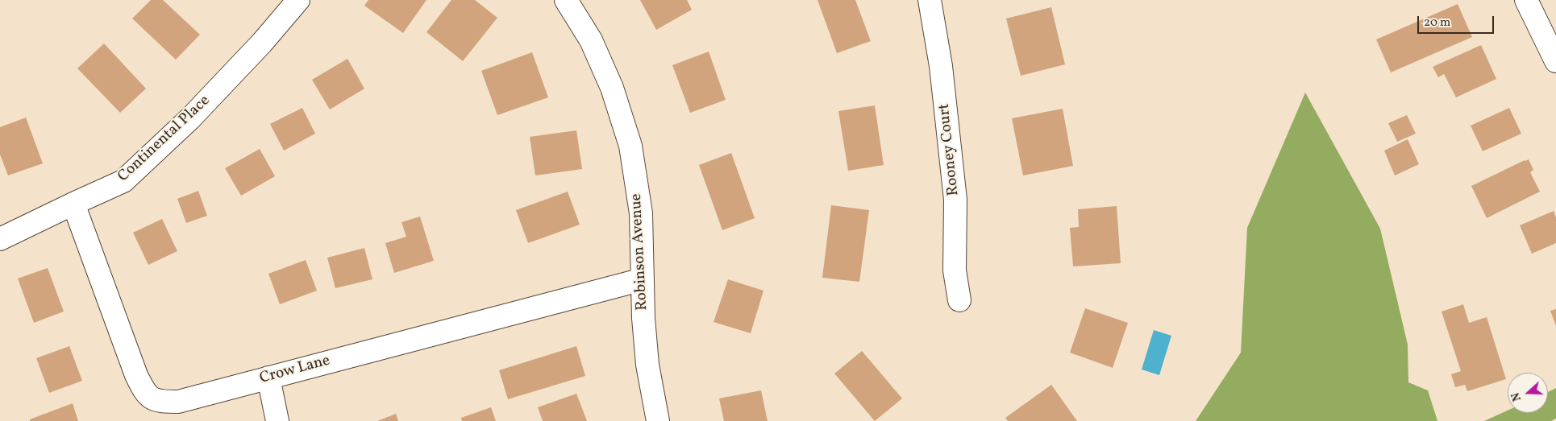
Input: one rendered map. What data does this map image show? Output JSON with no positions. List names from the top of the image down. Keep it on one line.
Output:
{"streets":{"street":["Continental Place","Rooney Court","Robinson Avenue","Crow Lane"]},"crossings":[["Continental Place","Crow Lane"],["Robinson Avenue","Crow Lane"]],"scale_bar":"20 m","north":"left"}
